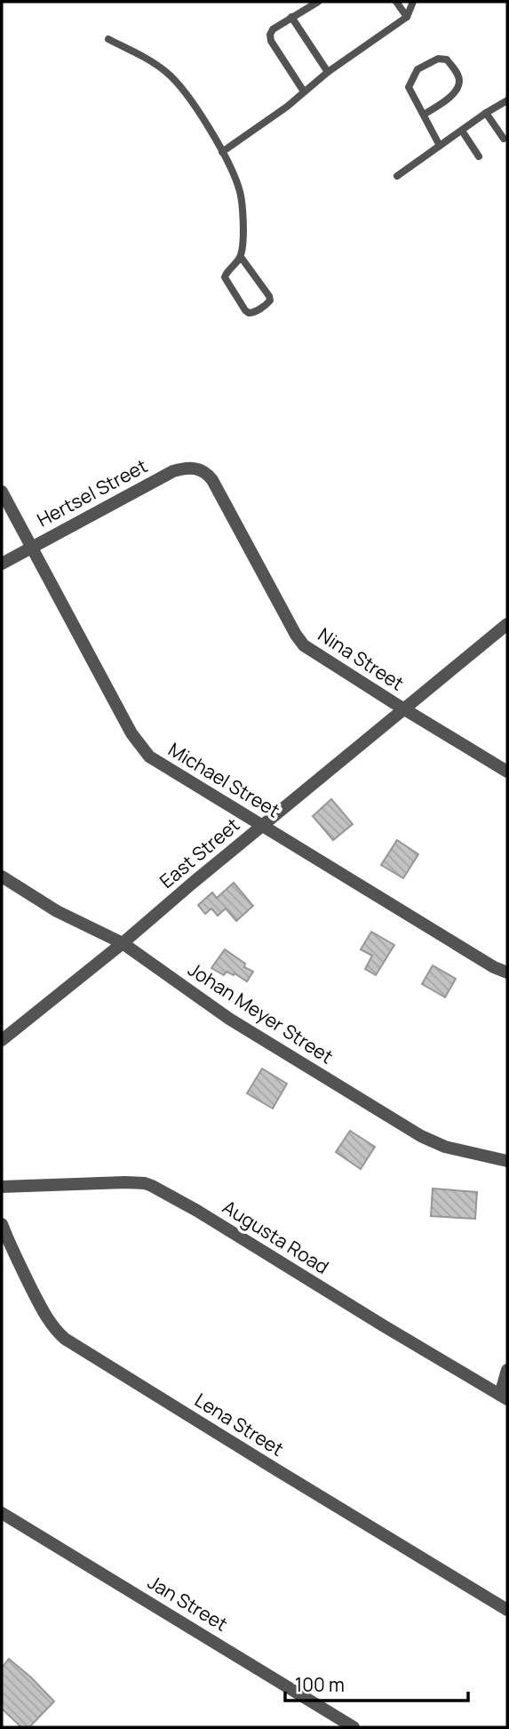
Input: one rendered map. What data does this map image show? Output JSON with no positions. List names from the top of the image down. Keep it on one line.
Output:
{"streets":{"street":["Hertsel Street","Nina Street","Michael Street","East Street","Johan Meyer Street","Augusta Road","Lena Street","Jan Street"]},"crossings":[["Hertsel Street","Nina Street"],["Hertsel Street","Michael Street"],["Nina Street","East Street"],["Michael Street","East Street"],["East Street","Johan Meyer Street"]],"scale_bar":"100 m"}
